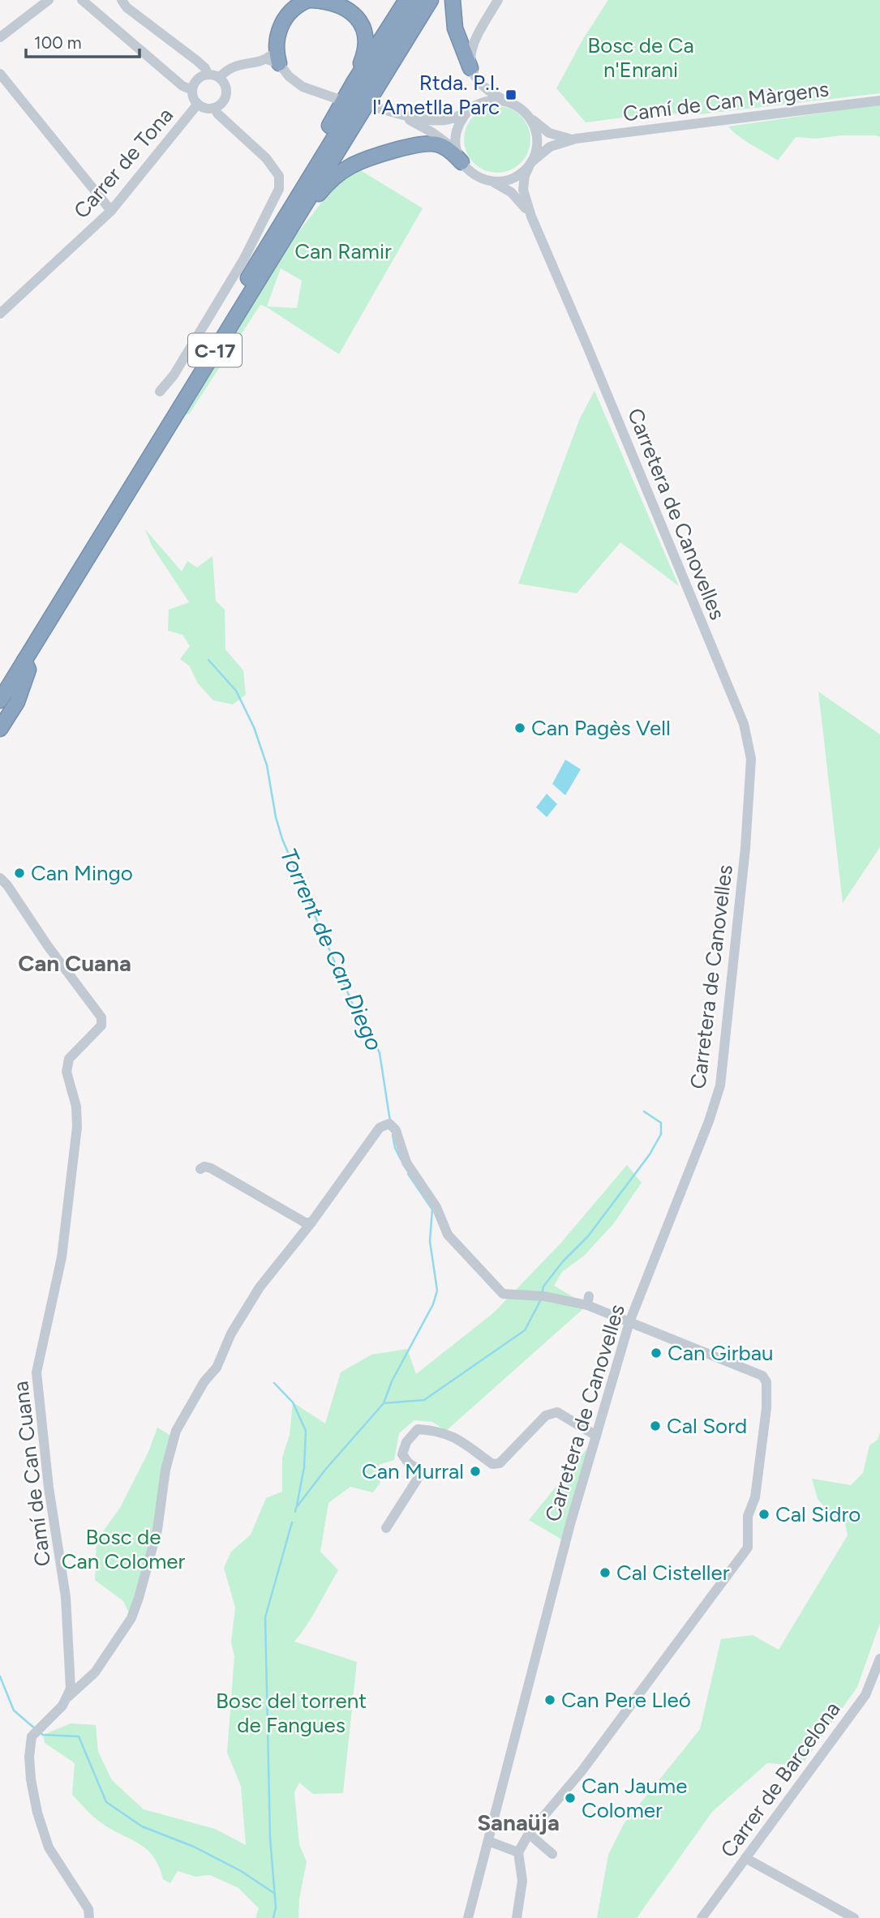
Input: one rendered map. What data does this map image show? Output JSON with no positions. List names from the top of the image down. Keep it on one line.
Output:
{"streets":{"highway":["C-17"],"street":["Camí de Can Màrgens","Carrer de Tona","Carretera de Canovelles","Camí de Can Cuana","Carrer de Barcelona"]},"crossings":[["Camí de Can Màrgens","Carretera de Canovelles"]],"districts":["Can Cuana","Sanaüja"],"water":["Torrent de Can Diego"],"parks":["Bosc de Ca n'Enrani","Can Ramir","Bosc de Can Colomer","Bosc del torrent de Fangues"],"places":{"transit":["Rtda. P.I. l'Ametlla Parc"],"other":["Can Pagès Vell","Can Mingo","Can Girbau","Cal Sord","Can Murral","Cal Sidro","Cal Cisteller","Can Pere Lleó","Can Jaume Colomer"]},"scale_bar":"100 m"}
